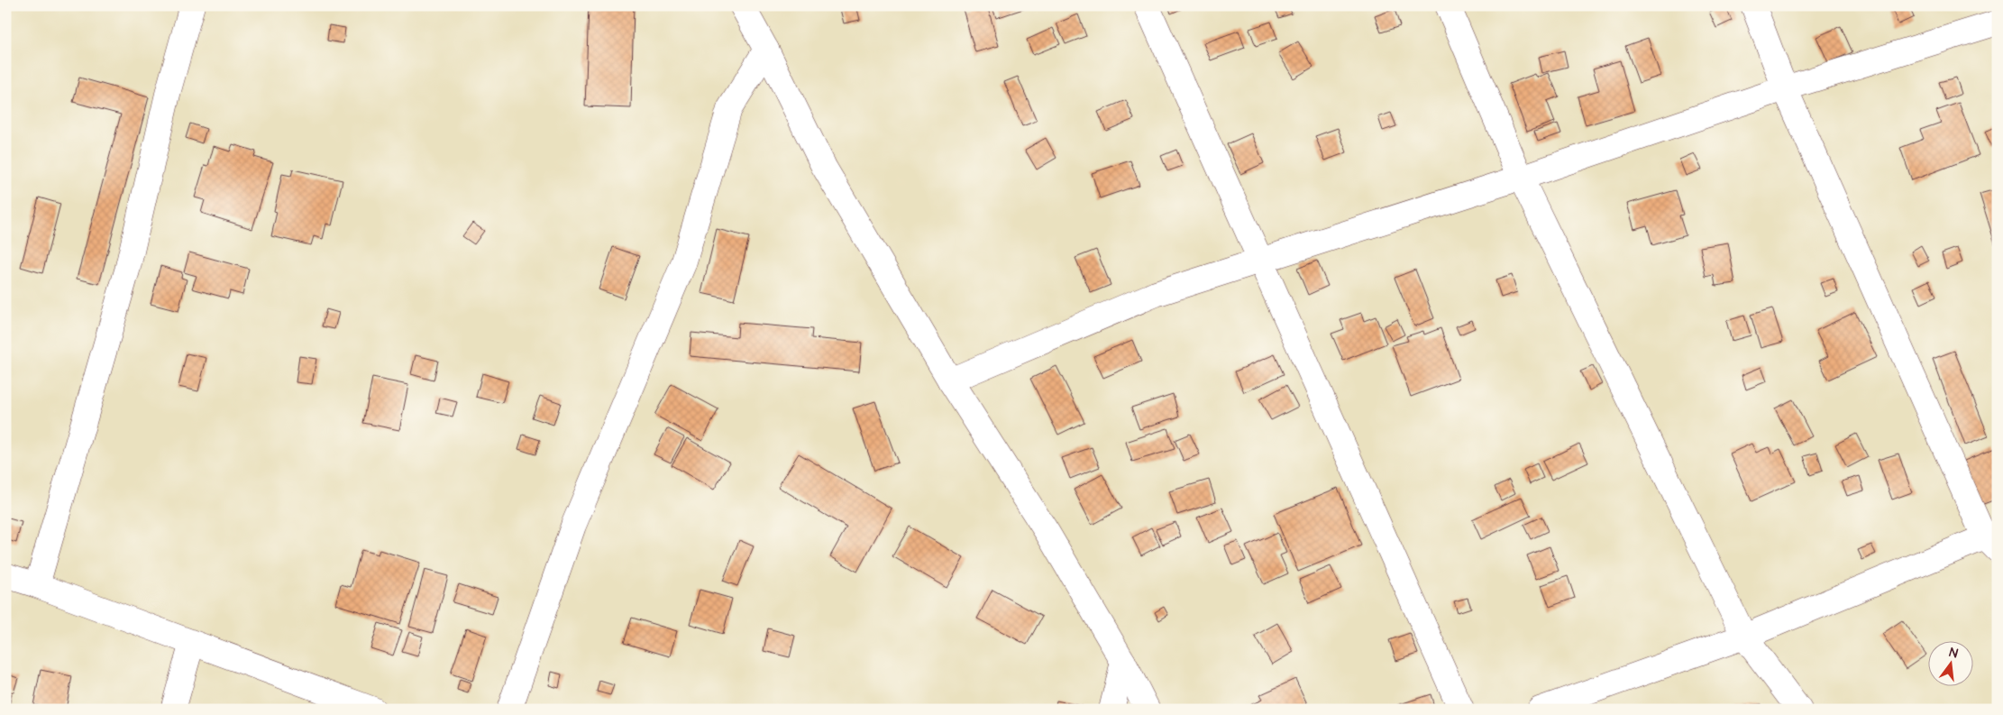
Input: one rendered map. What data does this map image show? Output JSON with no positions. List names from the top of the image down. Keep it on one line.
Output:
{"north":"top"}
